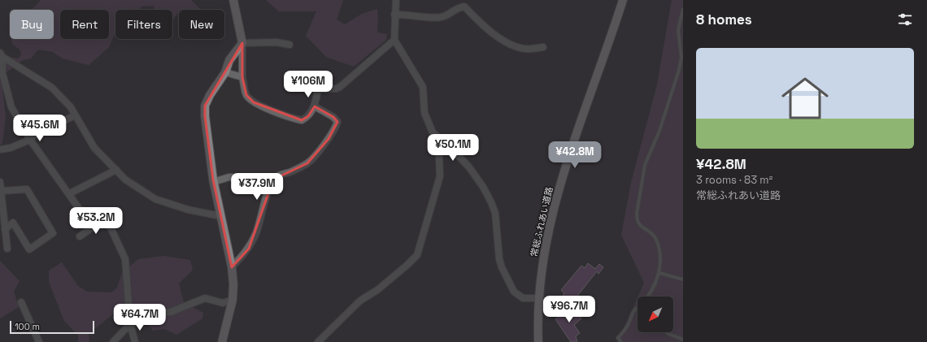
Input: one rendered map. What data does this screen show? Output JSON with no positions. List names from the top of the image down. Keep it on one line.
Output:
{"streets":{"street":["常総ふれあい道路"]},"scale_bar":"100 m","north":"bottom left","page":{"heading":"8 homes","chip":["Buy","Rent","Filters","New"],"list":[{"name":"¥42.8M","note":"3 rooms · 83 m² · 常総ふれあい道路"}],"price":["¥106M","¥45.6M","¥50.1M","¥42.8M","¥37.9M","¥53.2M","¥96.7M","¥64.7M"],"scale":"100 m"}}
